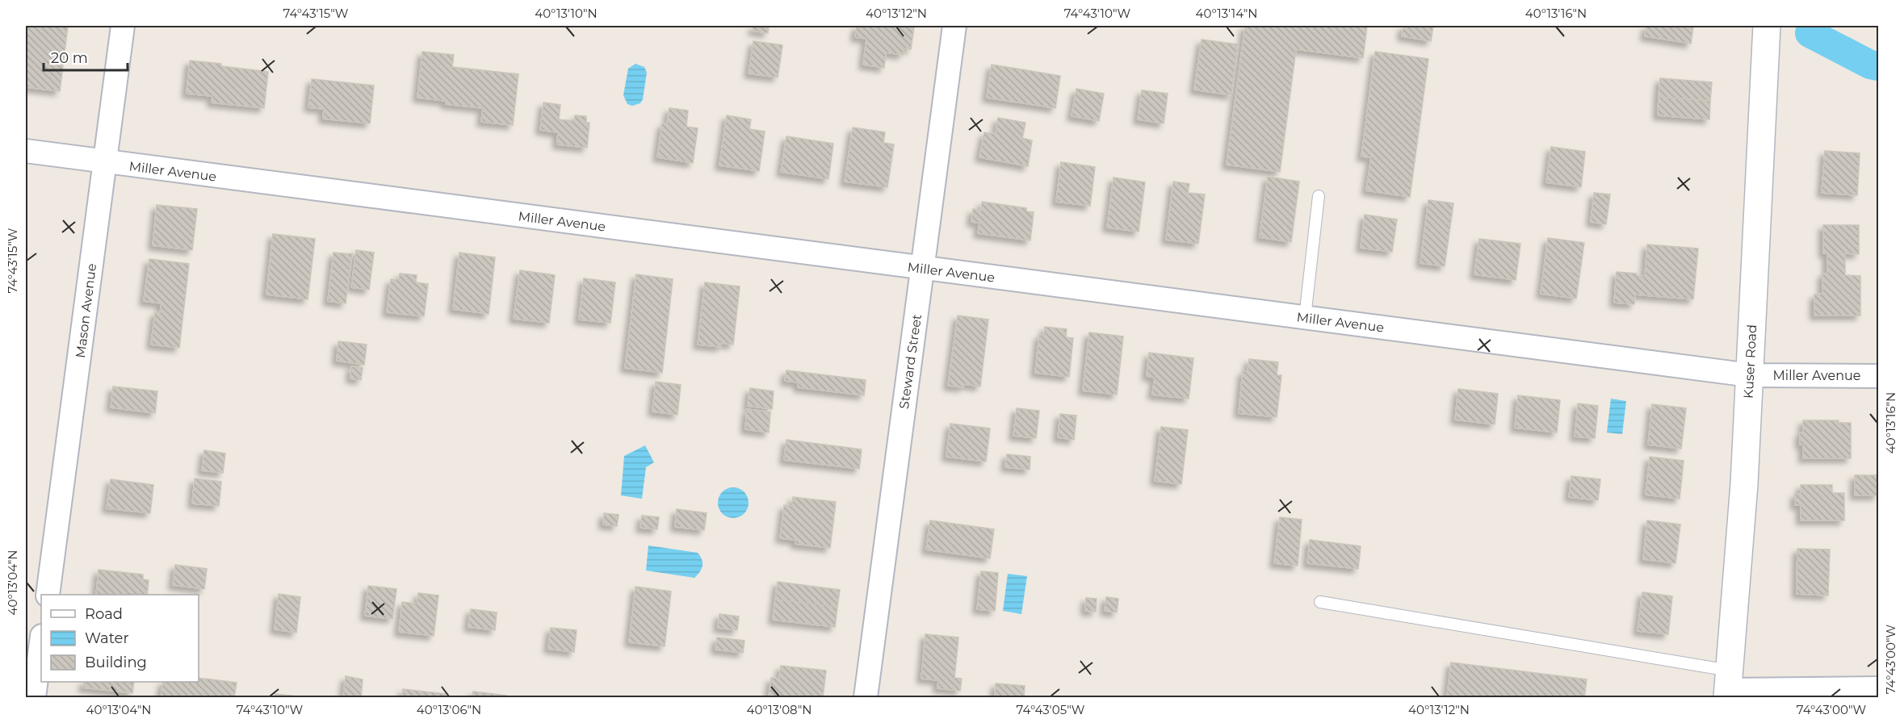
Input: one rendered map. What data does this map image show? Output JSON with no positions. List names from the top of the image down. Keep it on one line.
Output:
{"streets":{"street":["Miller Avenue","Mason Avenue","Steward Street","Kuser Road"]},"crossings":[["Miller Avenue","Mason Avenue"],["Miller Avenue","Steward Street"],["Miller Avenue","Kuser Road"]],"legend":["Road","Water","Building"],"scale_bar":"20 m","coordinates":["74°43'15\"W","40°13'10\"N","40°13'12\"N","74°43'10\"W","40°13'14\"N","40°13'16\"N","40°13'04\"N","74°43'00\"W","40°13'06\"N","40°13'08\"N","74°43'05\"W"]}
